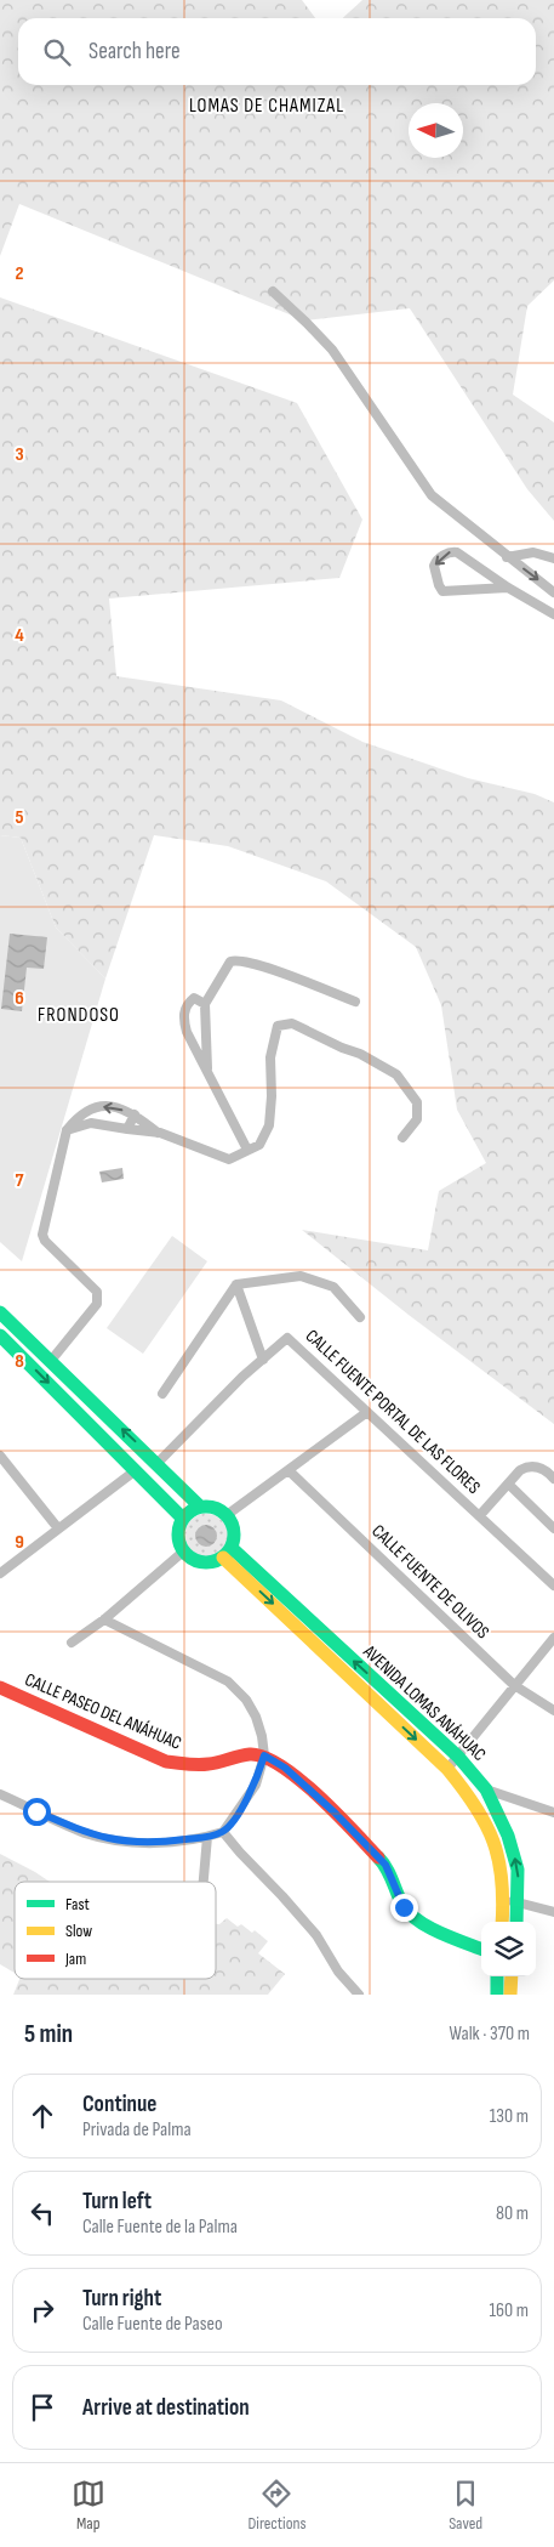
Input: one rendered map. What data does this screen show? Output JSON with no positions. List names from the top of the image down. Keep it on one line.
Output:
{"streets":{"main road":["AVENIDA LOMAS ANÁHUAC","CALLE PASEO DEL ANÁHUAC"],"street":["CALLE FUENTE PORTAL DE LAS FLORES","CALLE FUENTE DE OLIVOS"]},"districts":["LOMAS DE CHAMIZAL","FRONDOSO"],"legend":["Fast","Slow","Jam"],"north":"left","page":{"search":"Search here","heading":["5 min","Walk · 370 m"],"list":[["Continue","Privada de Palma","130 m"],["Turn left","Calle Fuente de la Palma","80 m"],["Turn right","Calle Fuente de Paseo","160 m"],"Arrive at destination"],"nav":["Map","Directions","Saved"]},"grid":{"rows":["2","3","4","5","6","7","8","9"]}}
